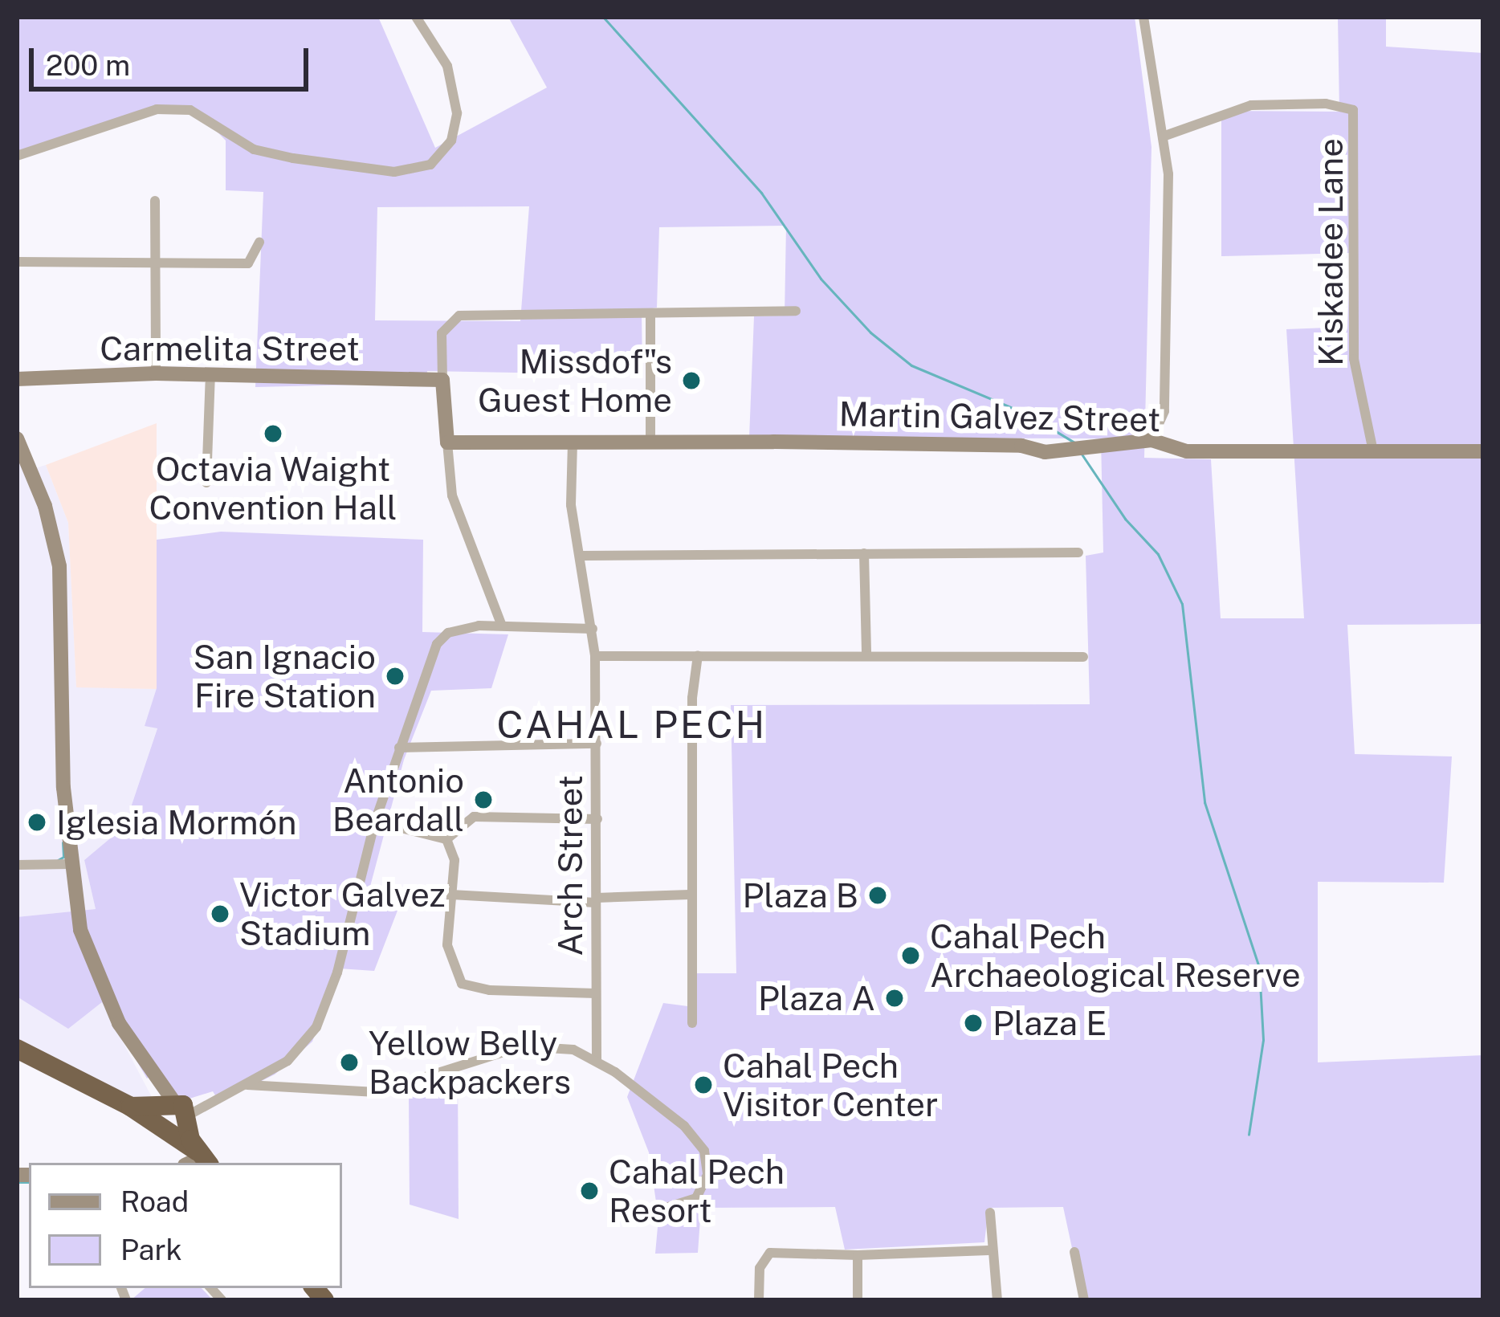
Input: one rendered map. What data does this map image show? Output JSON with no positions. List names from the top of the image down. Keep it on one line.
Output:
{"streets":{"street":["Kiskadee Lane","Carmelita Street","Martin Galvez Street","Arch Street"]},"crossings":[["Kiskadee Lane","Martin Galvez Street"],["Martin Galvez Street","Arch Street"]],"districts":["CAHAL PECH"],"places":["Missdof\"s Guest Home","Octavia Waight Convention Hall","San Ignacio Fire Station","Antonio Beardall","Iglesia Mormón","Plaza B","Victor Galvez Stadium","Cahal Pech Archaeological Reserve","Plaza A","Plaza E","Yellow Belly Backpackers","Cahal Pech Visitor Center","Cahal Pech Resort"],"legend":["Road","Park"],"scale_bar":"200 m"}
